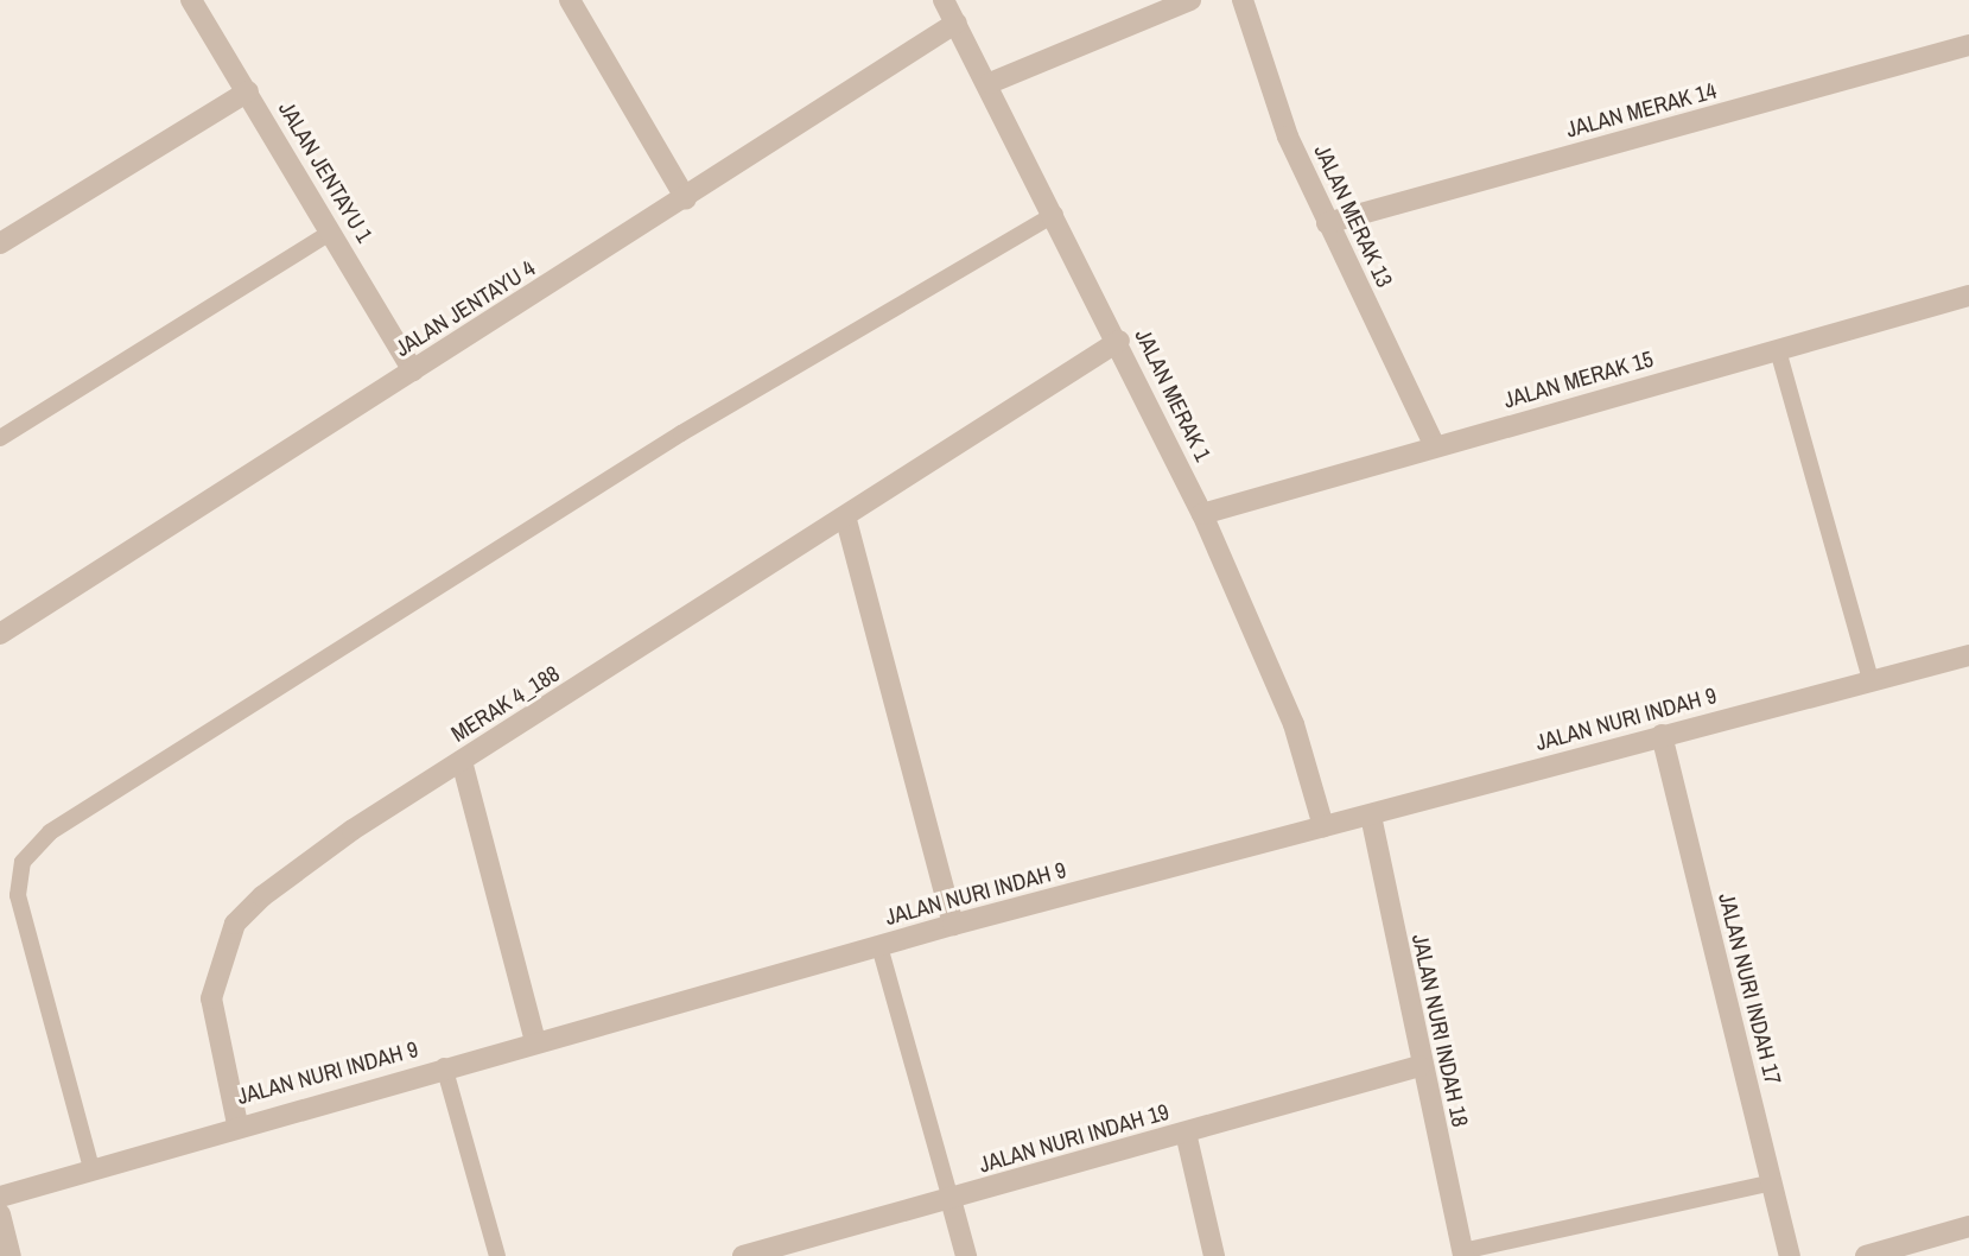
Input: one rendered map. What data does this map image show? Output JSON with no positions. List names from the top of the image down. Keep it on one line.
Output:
{"streets":{"street":["JALAN MERAK 14","JALAN JENTAYU 1","JALAN MERAK 13","JALAN JENTAYU 4","JALAN MERAK 15","JALAN MERAK 1","MERAK 4_188","JALAN NURI INDAH 9","JALAN NURI INDAH 17","JALAN NURI INDAH 18","JALAN NURI INDAH 19"]},"crossings":[["JALAN MERAK 14","JALAN MERAK 13"],["JALAN JENTAYU 1","JALAN JENTAYU 4"],["JALAN MERAK 13","JALAN MERAK 15"],["JALAN JENTAYU 4","JALAN MERAK 1"],["JALAN MERAK 15","JALAN MERAK 1"],["JALAN MERAK 1","MERAK 4_188"],["JALAN MERAK 1","JALAN NURI INDAH 9"],["MERAK 4_188","JALAN NURI INDAH 9"],["JALAN NURI INDAH 9","JALAN NURI INDAH 17"],["JALAN NURI INDAH 9","JALAN NURI INDAH 18"],["JALAN NURI INDAH 18","JALAN NURI INDAH 19"]]}
